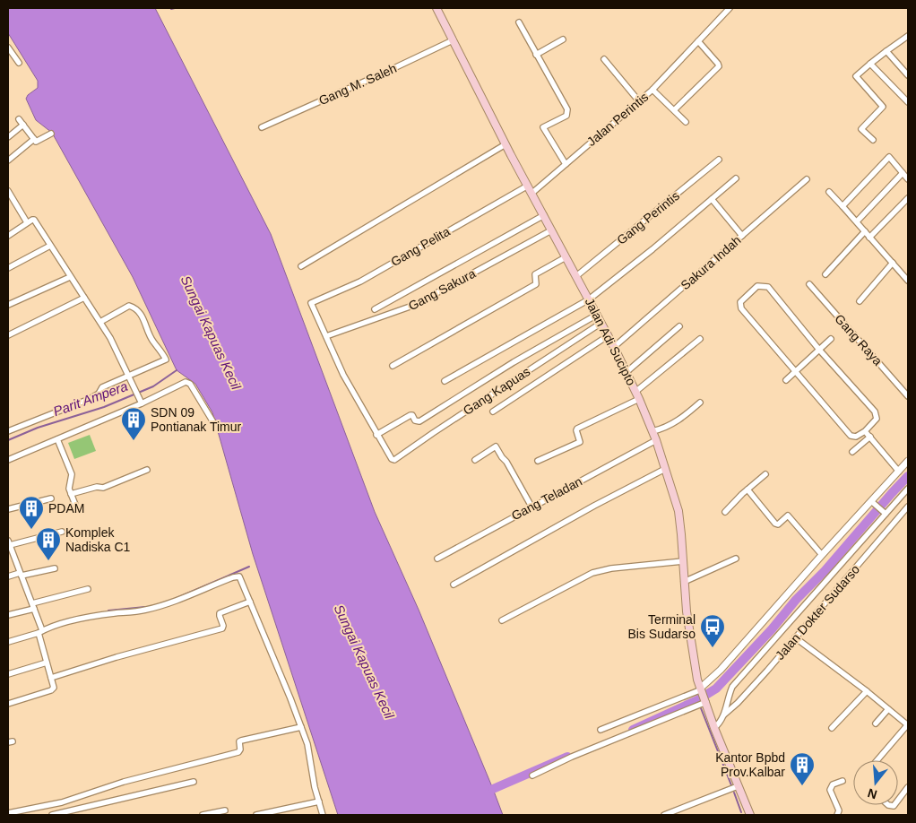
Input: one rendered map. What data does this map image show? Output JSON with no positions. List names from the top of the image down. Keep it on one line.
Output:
{"streets":{"main road":["Jalan Adi Sucipto"],"street":["Gang M. Saleh","Jalan Perintis","Gang Perintis","Gang Pelita","Sakura Indah","Gang Sakura","Gang Raya","Gang Kapuas","Gang Teladan","Jalan Dokter Sudarso"]},"crossings":[["Gang M. Saleh","Jalan Adi Sucipto"],["Jalan Perintis","Jalan Adi Sucipto"],["Gang Perintis","Jalan Adi Sucipto"],["Gang Pelita","Gang Sakura"],["Gang Pelita","Jalan Adi Sucipto"],["Sakura Indah","Jalan Adi Sucipto"],["Gang Sakura","Jalan Adi Sucipto"],["Jalan Adi Sucipto","Gang Kapuas"],["Jalan Adi Sucipto","Gang Teladan"]],"water":["Sungai Kapuas Kecil","Parit Ampera"],"places":{"building":["SDN 09 Pontianak Timur","PDAM","Komplek Nadiska C1","Kantor Bpbd Prov.Kalbar"],"bus stop":["Terminal Bis Sudarso"]},"north":"bottom"}
